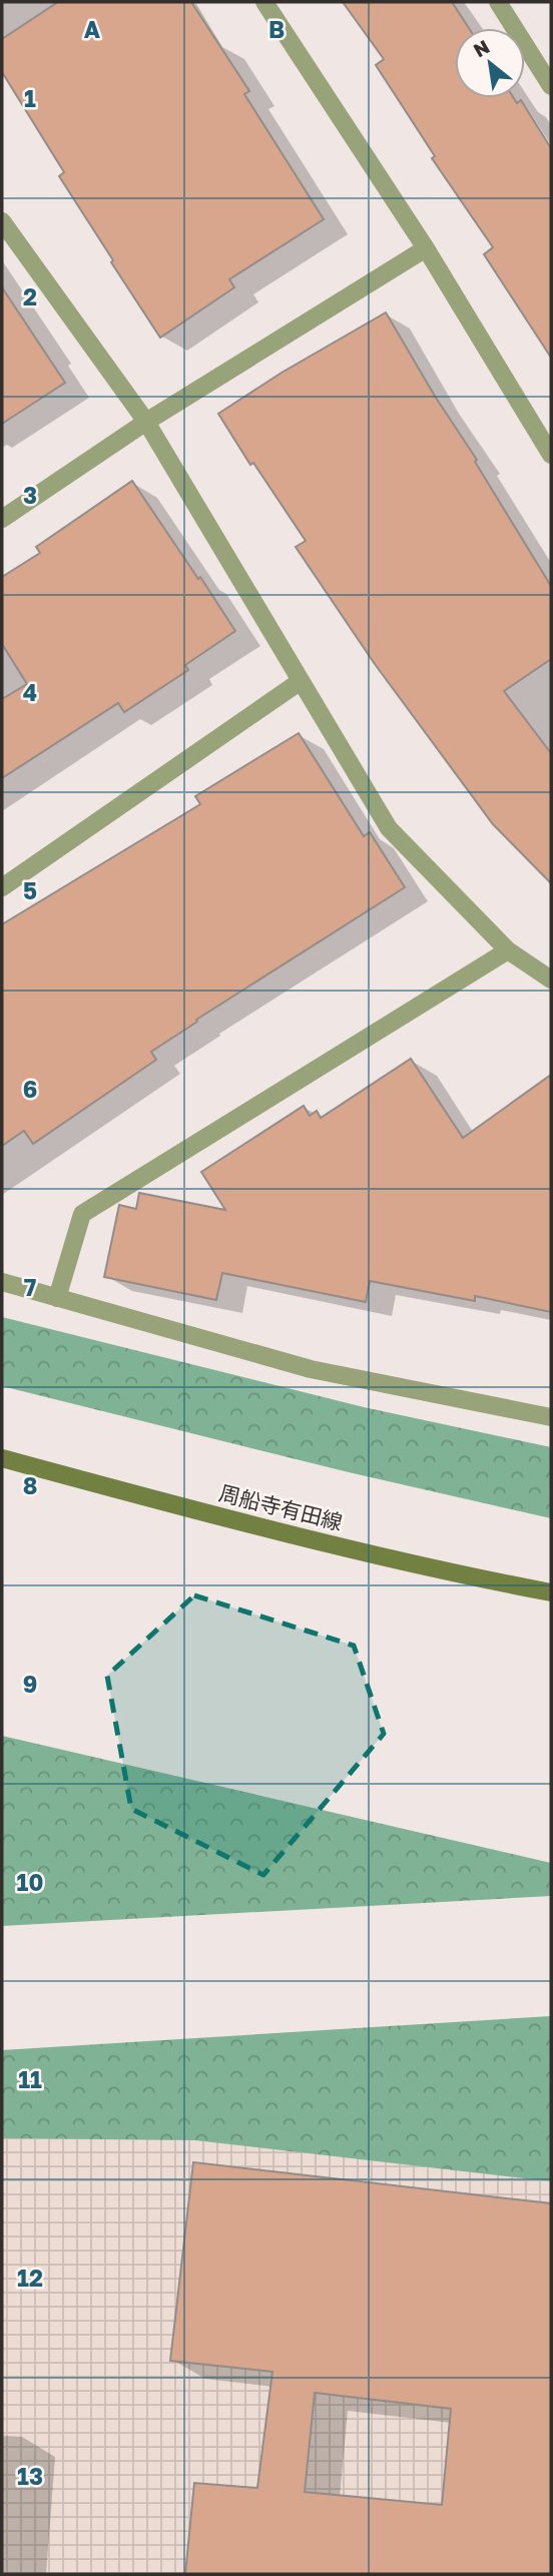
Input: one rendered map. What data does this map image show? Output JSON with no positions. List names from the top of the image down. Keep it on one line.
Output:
{"streets":{"main road":["周船寺有田線"]},"north":"top left","grid":{"columns":["A","B"],"rows":["1","2","3","4","5","6","7","8","9","10","11","12","13"]}}
